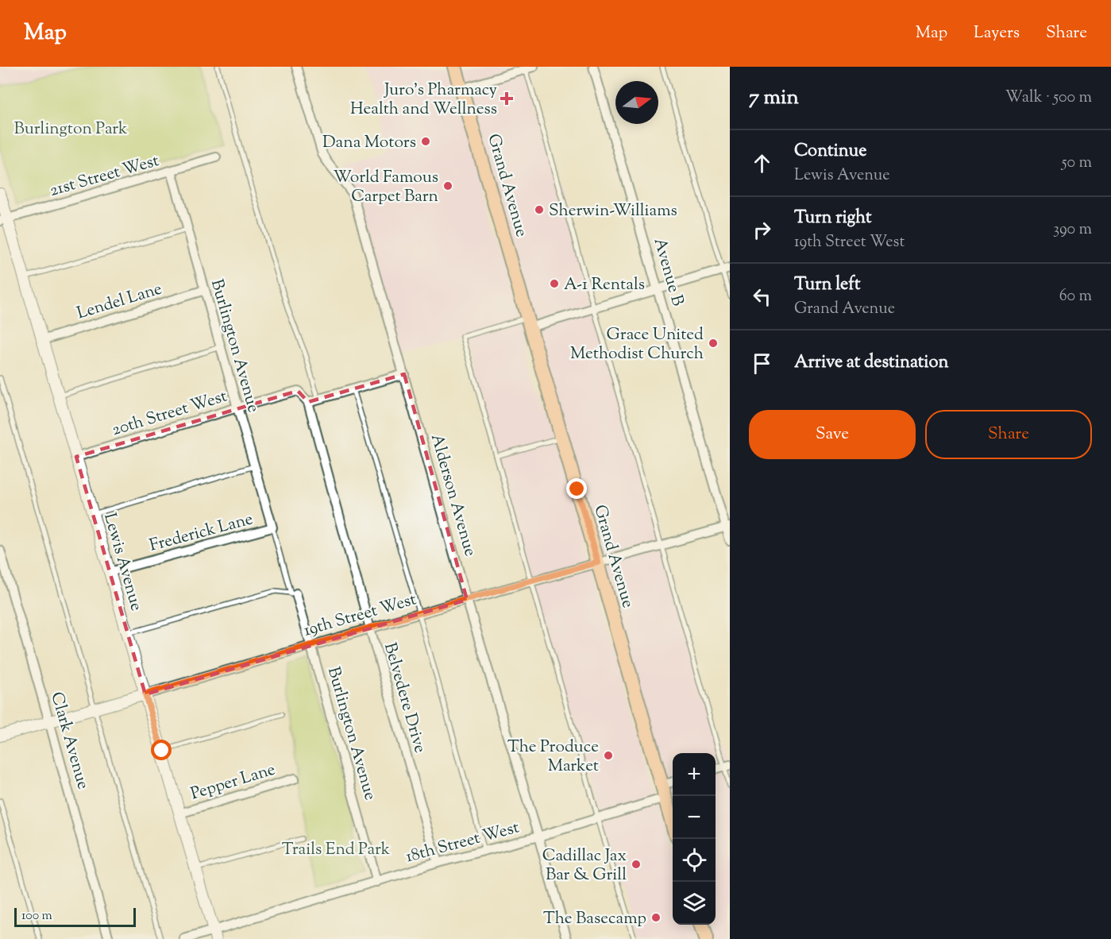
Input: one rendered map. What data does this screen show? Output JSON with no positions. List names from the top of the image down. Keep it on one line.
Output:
{"streets":{"main road":["Grand Avenue"],"street":["21st Street West","Avenue B","Lendel Lane","Burlington Avenue","20th Street West","Alderson Avenue","Frederick Lane","Lewis Avenue","19th Street West","Belvedere Drive","Clark Avenue","Pepper Lane","18th Street West"]},"crossings":[["21st Street West","Burlington Avenue"],["21st Street West","Lewis Avenue"],["Grand Avenue","19th Street West"],["Grand Avenue","18th Street West"],["Avenue B","19th Street West"],["Lendel Lane","Burlington Avenue"],["Lendel Lane","Lewis Avenue"],["Burlington Avenue","20th Street West"],["Burlington Avenue","Frederick Lane"],["Burlington Avenue","19th Street West"],["Burlington Avenue","18th Street West"],["20th Street West","Lewis Avenue"],["20th Street West","Belvedere Drive"],["Alderson Avenue","19th Street West"],["Alderson Avenue","18th Street West"],["Frederick Lane","Lewis Avenue"],["Lewis Avenue","19th Street West"],["Lewis Avenue","Pepper Lane"],["Lewis Avenue","18th Street West"],["19th Street West","Belvedere Drive"],["19th Street West","Clark Avenue"],["Belvedere Drive","18th Street West"]],"parks":["Burlington Park","Trails End Park"],"places":{"health":["Juro's Pharmacy Health and Wellness"],"other":["Dana Motors","World Famous Carpet Barn","Sherwin-Williams","A-1 Rentals","Grace United Methodist Church","The Produce Market","Cadillac Jax Bar & Grill","The Basecamp"]},"scale_bar":"100 m","north":"right","page":{"header":"Map","nav":["Map","Layers","Share"],"heading":["7 min","Walk · 500 m"],"list":[["Continue","Lewis Avenue","50 m"],["Turn right","19th Street West","390 m"],["Turn left","Grand Avenue","60 m"],"Arrive at destination"],"buttons":["Save","Share"],"map_buttons":["+","−"],"scale":"100 m"}}
